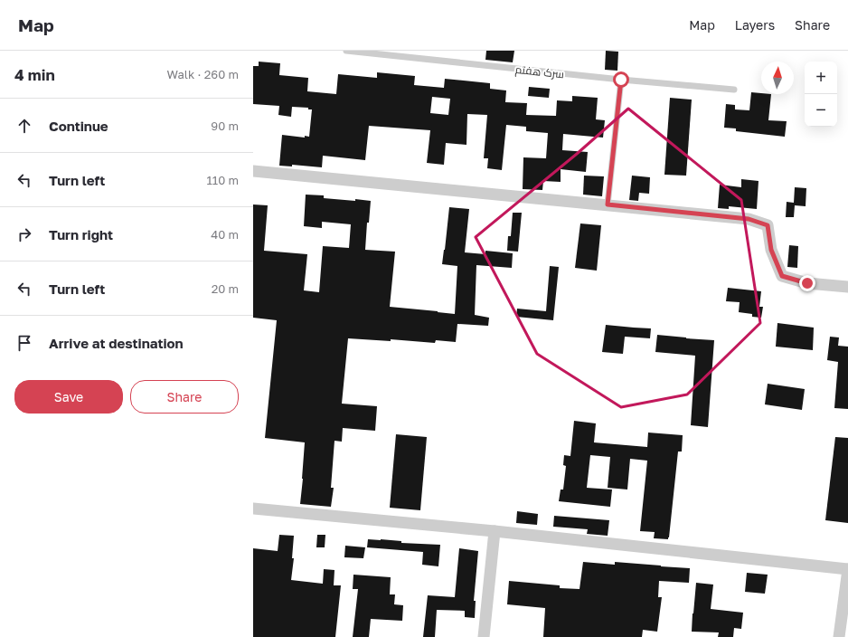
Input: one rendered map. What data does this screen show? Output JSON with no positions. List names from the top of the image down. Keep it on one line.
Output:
{"streets":{"lane":["سرک هفتم"]},"north":"top","page":{"header":"Map","nav":["Map","Layers","Share"],"heading":["4 min","Walk · 260 m"],"map_buttons":["+","−"],"list":[["Continue","90 m"],["Turn left","110 m"],["Turn right","40 m"],["Turn left","20 m"],"Arrive at destination"],"buttons":["Save","Share"]}}
